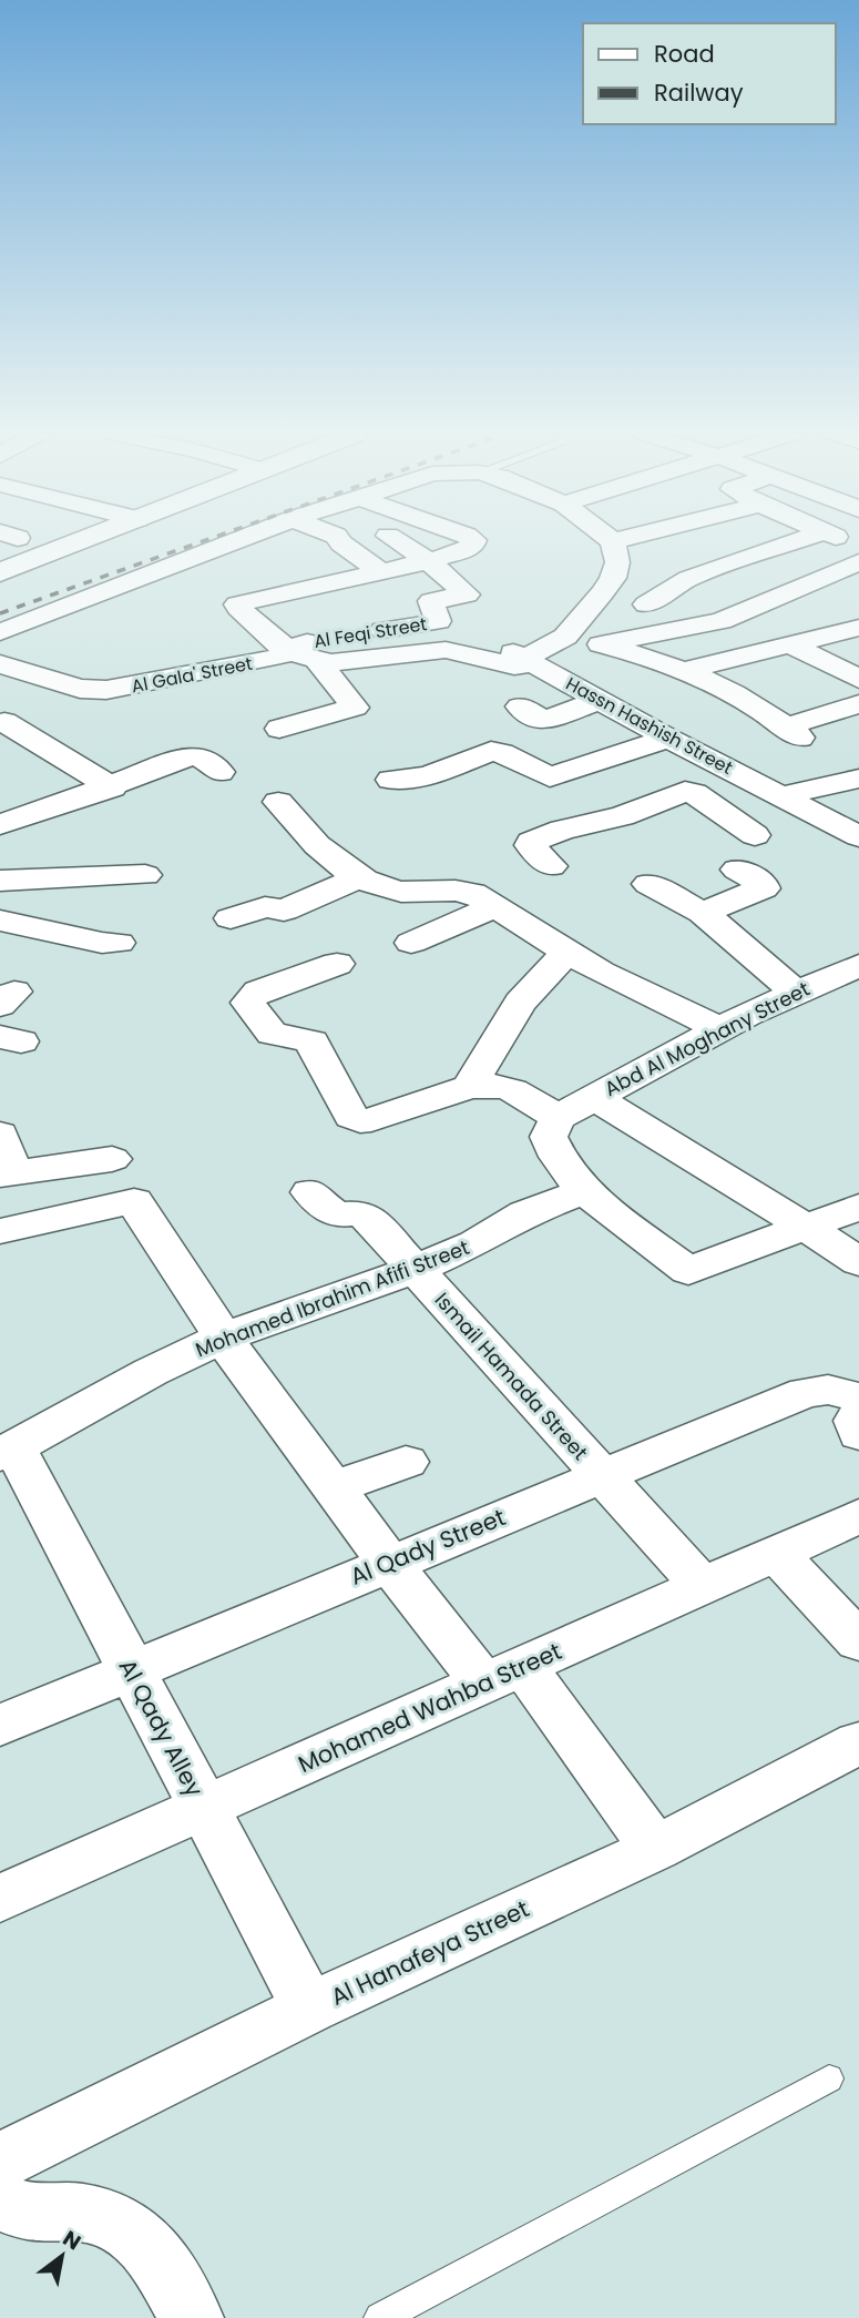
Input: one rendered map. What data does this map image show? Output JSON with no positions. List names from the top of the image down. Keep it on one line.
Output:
{"streets":{"street":["Al Feqi Street","Al Gala' Street","Hassn Hashish Street","Abd Al Moghany Street","Mohamed Ibrahim Afifi Street","Ismail Hamada Street","Al Qady Street","Mohamed Wahba Street","Al Qady Alley","Al Hanafeya Street"]},"crossings":[["Al Feqi Street","Al Gala' Street"],["Al Feqi Street","Hassn Hashish Street"],["Mohamed Ibrahim Afifi Street","Ismail Hamada Street"],["Mohamed Ibrahim Afifi Street","Al Qady Alley"],["Ismail Hamada Street","Al Qady Street"],["Ismail Hamada Street","Mohamed Wahba Street"],["Al Qady Street","Al Qady Alley"],["Mohamed Wahba Street","Al Qady Alley"],["Al Qady Alley","Al Hanafeya Street"]],"legend":["Road","Railway"],"north":"top right"}
